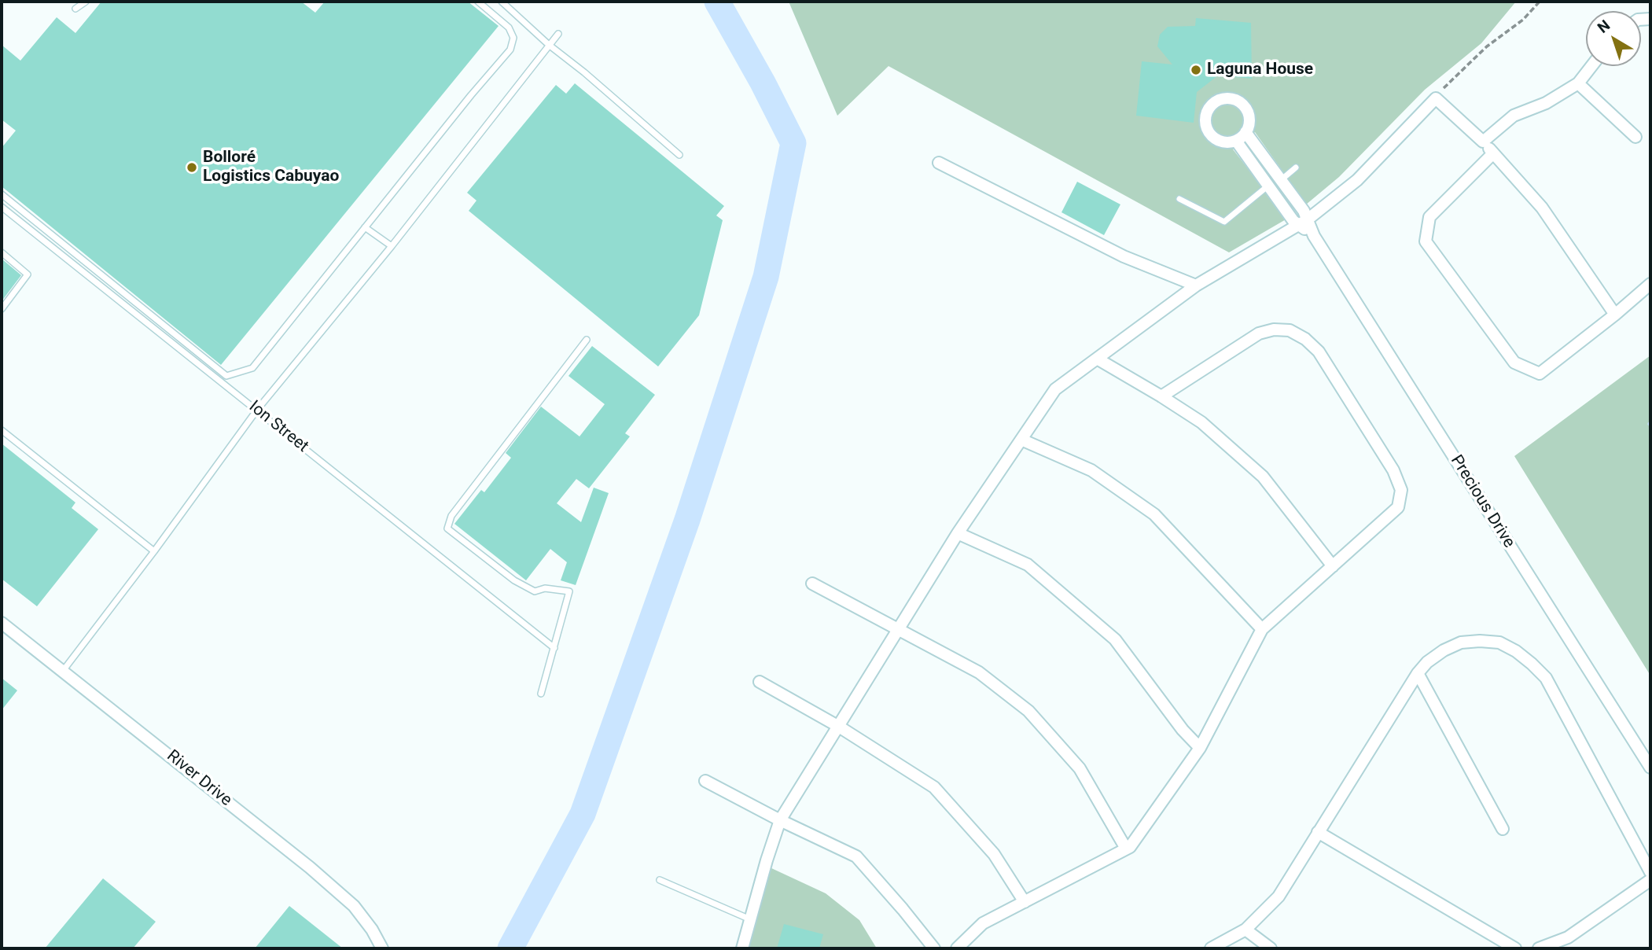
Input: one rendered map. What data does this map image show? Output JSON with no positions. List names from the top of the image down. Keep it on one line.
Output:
{"streets":{"street":["Precious Drive","River Drive"],"lane":["Ion Street"]},"places":["Laguna House","Bolloré Logistics Cabuyao"],"north":"top left"}
